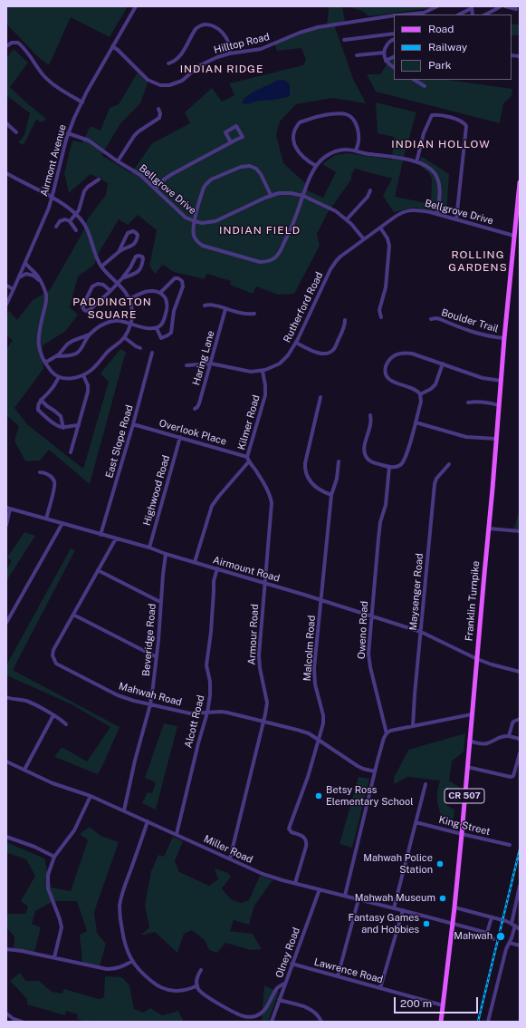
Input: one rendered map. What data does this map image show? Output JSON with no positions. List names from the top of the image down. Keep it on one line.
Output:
{"streets":{"main road":["Franklin Turnpike","CR 507"],"street":["Hilltop Road","Airmont Avenue","Bellgrove Drive","Rutherford Road","Boulder Trail","Haring Lane","Kilmer Road","Overlook Place","East Slope Road","Highwood Road","Airmount Road","Maysenger Road","Oweno Road","Armour Road","Beveridge Road","Malcolm Road","Mahwah Road","Alcott Road","King Street","Miller Road","Olney Road","Lawrence Road"]},"crossings":[["Hilltop Road","Airmont Avenue"],["Airmont Avenue","Bellgrove Drive"],["Bellgrove Drive","Rutherford Road"],["Bellgrove Drive","Franklin Turnpike"],["Rutherford Road","Haring Lane"],["Rutherford Road","Kilmer Road"],["Boulder Trail","Franklin Turnpike"],["Kilmer Road","Overlook Place"],["Kilmer Road","Airmount Road"],["Kilmer Road","Armour Road"],["Overlook Place","East Slope Road"],["Overlook Place","Highwood Road"],["Overlook Place","Armour Road"],["East Slope Road","Airmount Road"],["Highwood Road","Airmount Road"],["Airmount Road","Maysenger Road"],["Airmount Road","Franklin Turnpike"],["Airmount Road","Oweno Road"],["Airmount Road","Armour Road"],["Airmount Road","Beveridge Road"],["Airmount Road","Malcolm Road"],["Airmount Road","Mahwah Road"],["Airmount Road","Alcott Road"],["Franklin Turnpike","King Street"],["Franklin Turnpike","Miller Road"],["Franklin Turnpike","Lawrence Road"],["Armour Road","Mahwah Road"],["Armour Road","Miller Road"],["Beveridge Road","Mahwah Road"],["Beveridge Road","Miller Road"],["Malcolm Road","Mahwah Road"],["Malcolm Road","Miller Road"],["Mahwah Road","Alcott Road"],["Alcott Road","Miller Road"],["Miller Road","Olney Road"],["Olney Road","Lawrence Road"]],"districts":["INDIAN RIDGE","INDIAN HOLLOW","INDIAN FIELD","ROLLING GARDENS","PADDINGTON SQUARE"],"places":["Betsy Ross Elementary School","Mahwah Police Station","Mahwah Museum","Fantasy Games and Hobbies","Mahwah"],"legend":["Road","Railway","Park"],"scale_bar":"200 m"}
